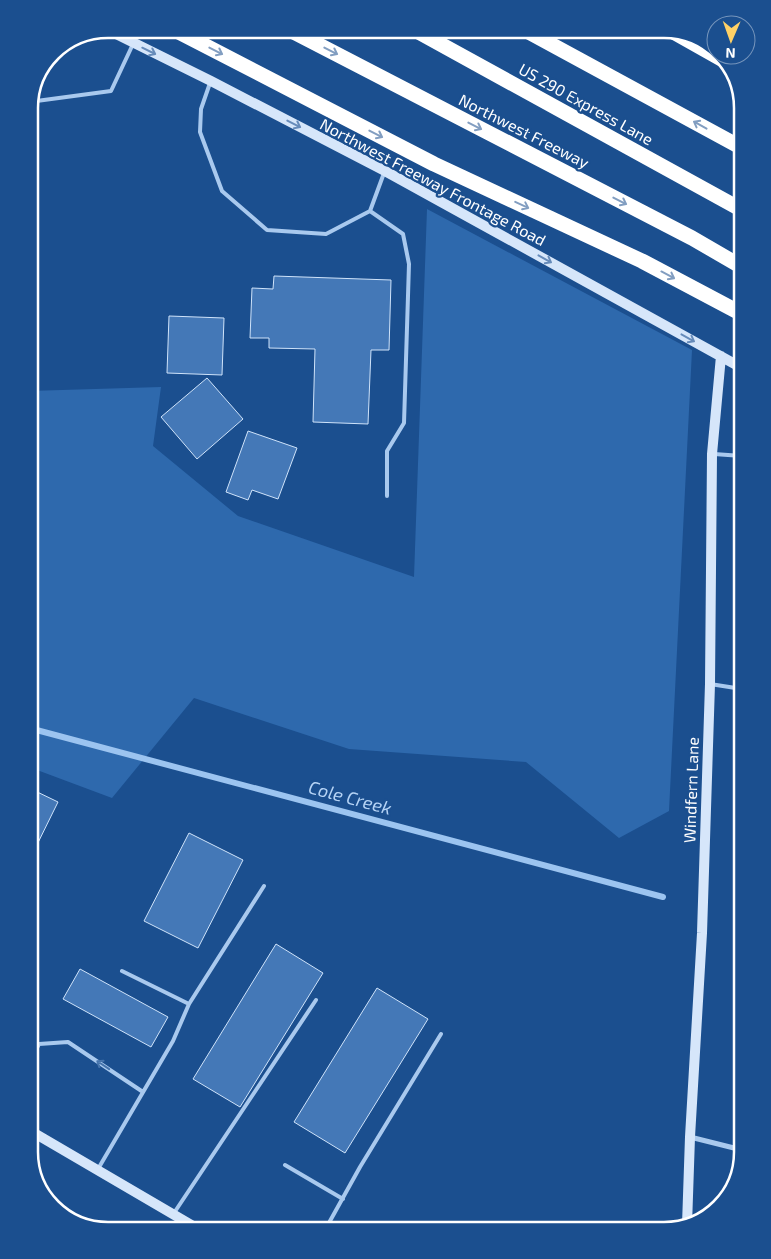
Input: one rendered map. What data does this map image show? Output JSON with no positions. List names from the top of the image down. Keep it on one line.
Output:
{"streets":{"highway":["US 290 Express Lane","Northwest Freeway"],"main road":["Northwest Freeway Frontage Road","Windfern Lane"]},"crossings":[["Northwest Freeway Frontage Road","Windfern Lane"]],"one_way":["Northwest Freeway Frontage Road"],"water":["Cole Creek"],"north":"bottom"}
